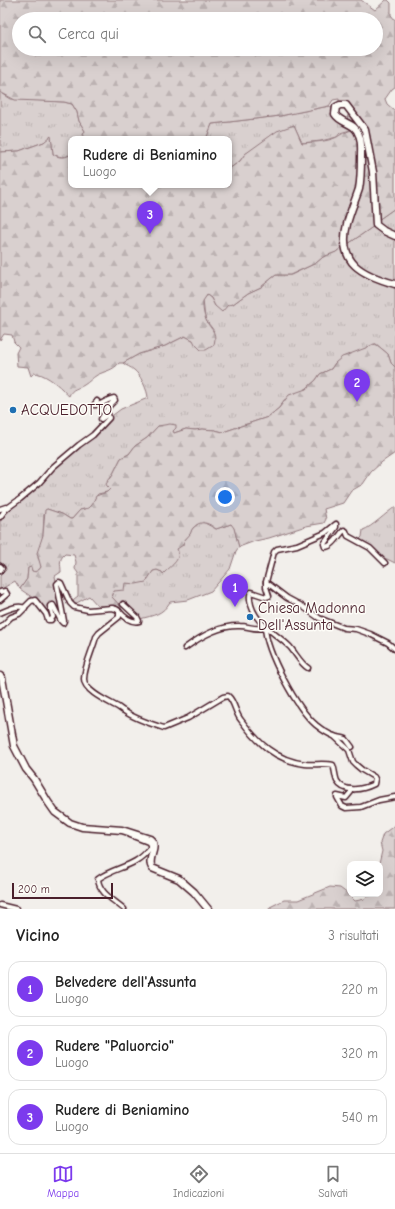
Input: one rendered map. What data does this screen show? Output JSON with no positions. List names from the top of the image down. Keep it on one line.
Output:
{"places":["ACQUEDOTTO","Chiesa Madonna Dell'Assunta"],"scale_bar":"200 m","page":{"search":"Cerca qui","popup":["Rudere di Beniamino","Luogo"],"pins":["3","2","1"],"scale":"200 m","heading":["Vicino","3 risultati"],"list":[{"mark":"1","name":"Belvedere dell'Assunta","note":"Luogo","value":"220 m"},{"mark":"2","name":"Rudere \"Paluorcio\"","note":"Luogo","value":"320 m"},{"mark":"3","name":"Rudere di Beniamino","note":"Luogo","value":"540 m"}],"nav":["Mappa","Indicazioni","Salvati"]}}
